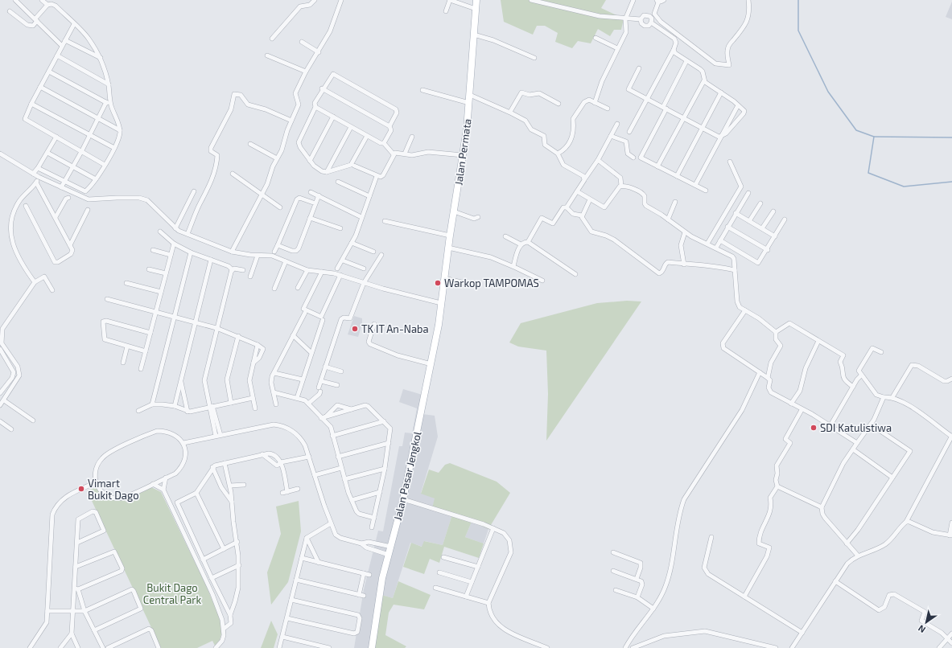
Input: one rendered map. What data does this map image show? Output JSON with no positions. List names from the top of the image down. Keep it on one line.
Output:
{"streets":{"main road":["Jalan Permata","Jalan Pasar Jengkol"]},"crossings":[["Jalan Permata","Jalan Pasar Jengkol"]],"parks":["Bukit Dago Central Park"],"places":["Warkop TAMPOMAS","TK IT An-Naba","SDI Katulistiwa","Vimart Bukit Dago"],"north":"bottom left"}
